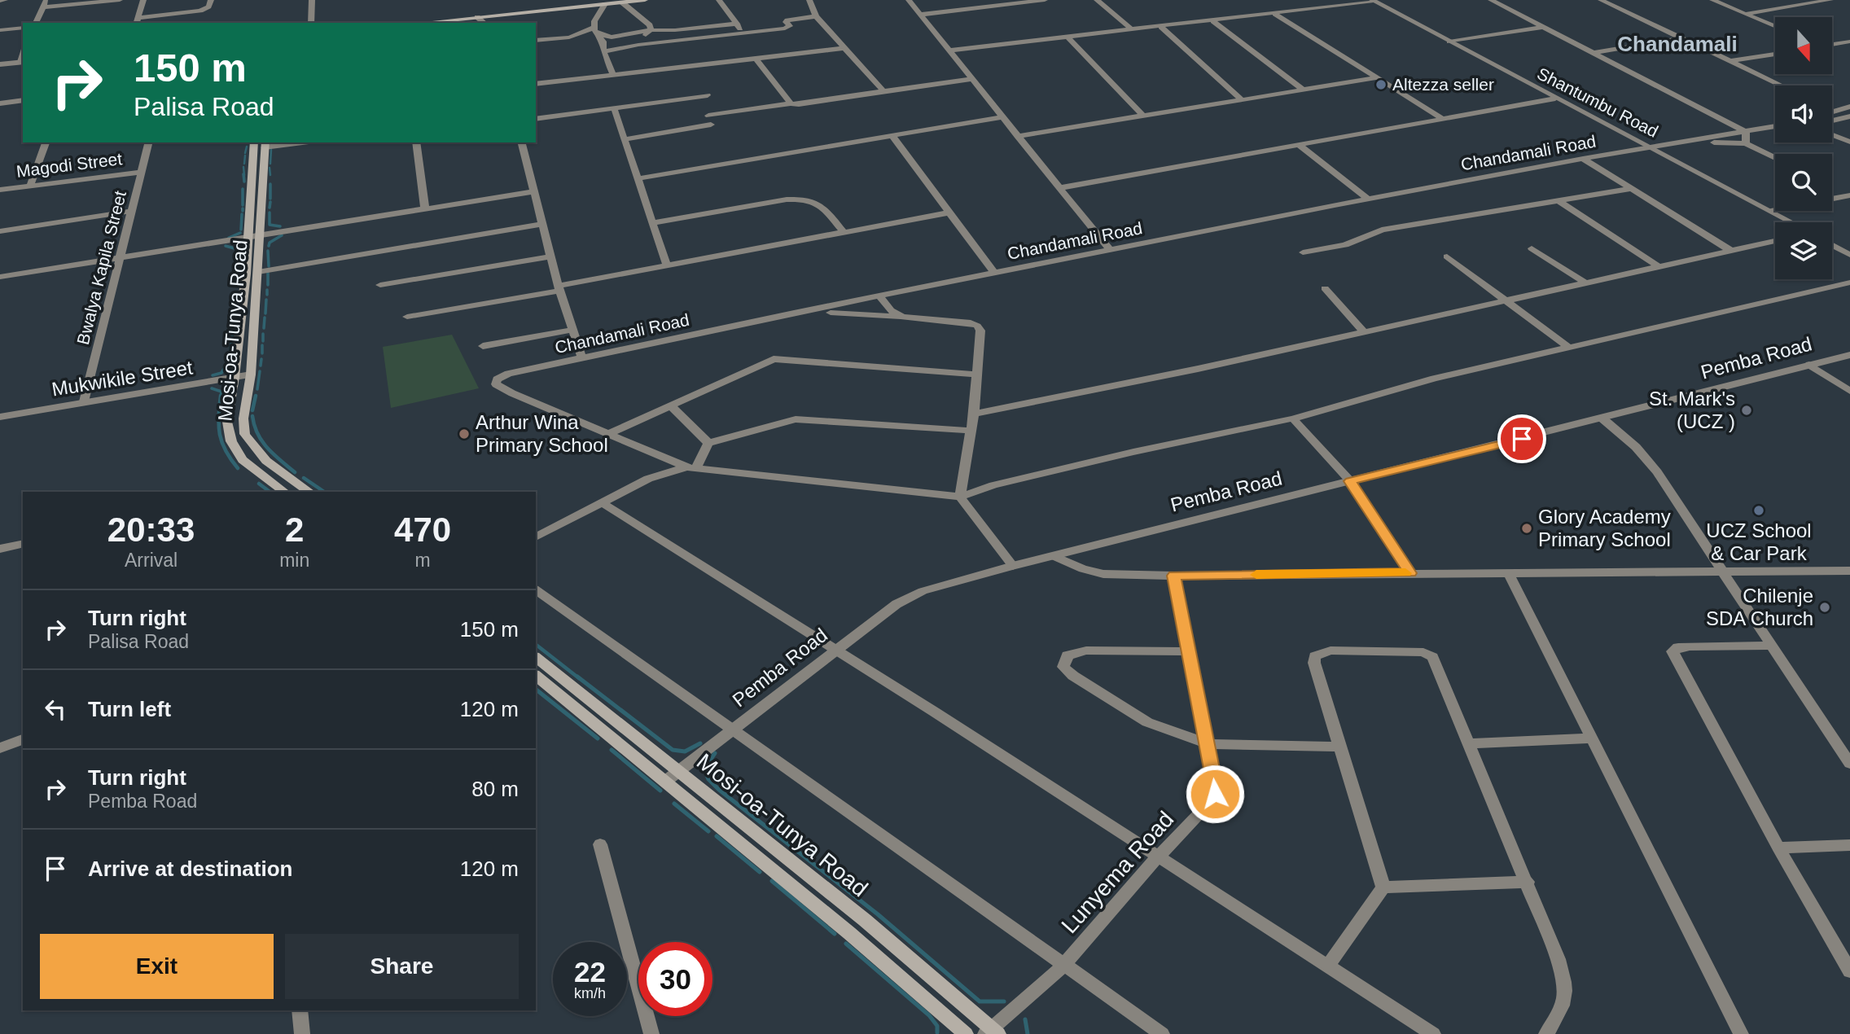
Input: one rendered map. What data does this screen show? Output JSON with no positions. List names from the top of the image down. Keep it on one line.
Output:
{"streets":{"main road":["Mosi-oa-Tunya Road"],"street":["Shantumbu Road","Chandamali Road","Magodi Street","Bwalya Kapila Street","Pemba Road","Mukwikile Street","Lunyema Road"]},"crossings":[["Shantumbu Road","Chandamali Road"],["Magodi Street","Bwalya Kapila Street"],["Bwalya Kapila Street","Mukwikile Street"],["Mosi-oa-Tunya Road","Pemba Road"],["Mosi-oa-Tunya Road","Mukwikile Street"],["Mosi-oa-Tunya Road","Lunyema Road"]],"districts":["Chandamali"],"places":["Altezza seller","St. Mark's (UCZ )","Arthur Wina Primary School","UCZ School & Car Park","Glory Academy Primary School","Chilenje SDA Church"],"north":"bottom","page":{"turn":["150 m","Palisa Road"],"eta":["20:33","Arrival","2","min","470","m"],"list":[{"name":"Turn right","note":"Palisa Road","value":"150 m"},{"name":"Turn left","value":"120 m"},{"name":"Turn right","note":"Pemba Road","value":"80 m"},{"name":"Arrive at destination","value":"120 m"}],"buttons":["Exit","Share"],"speed":"22 km/h","limit":"30"}}
